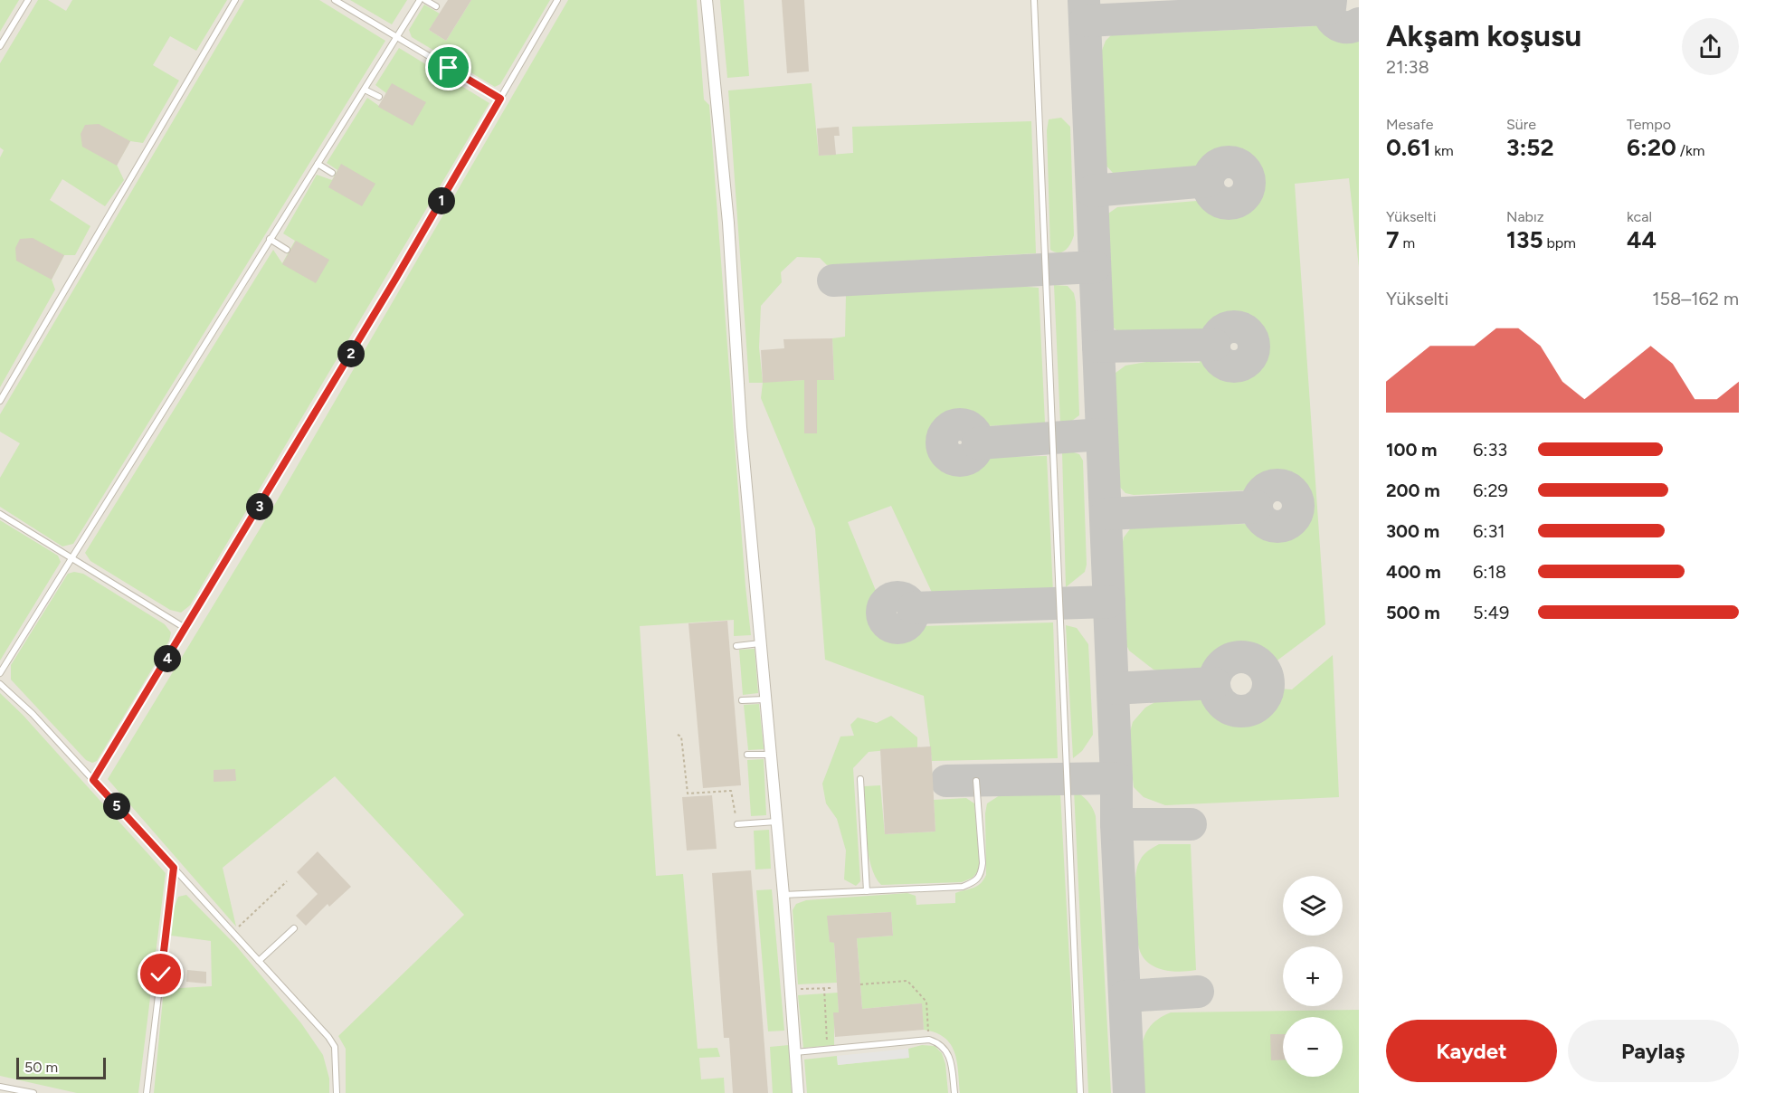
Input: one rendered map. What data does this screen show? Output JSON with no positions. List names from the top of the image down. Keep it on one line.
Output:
{"scale_bar":"50 m","page":{"heading":["Akşam koşusu","21:38"],"stats":[["Mesafe","0.61 km"],["Süre","3:52"],["Tempo","6:20 /km"],["Yükselti","7 m"],["Nabız","135 bpm"],["kcal","44"]],"pins":["1","2","3","4","5"],"chart":["Yükselti","158–162 m"],"list":[{"name":"100 m","note":"6:33"},{"name":"200 m","note":"6:29"},{"name":"300 m","note":"6:31"},{"name":"400 m","note":"6:18"},{"name":"500 m","note":"5:49"}],"map_buttons":["+","−"],"buttons":["Kaydet","Paylaş"],"scale":"50 m"}}
